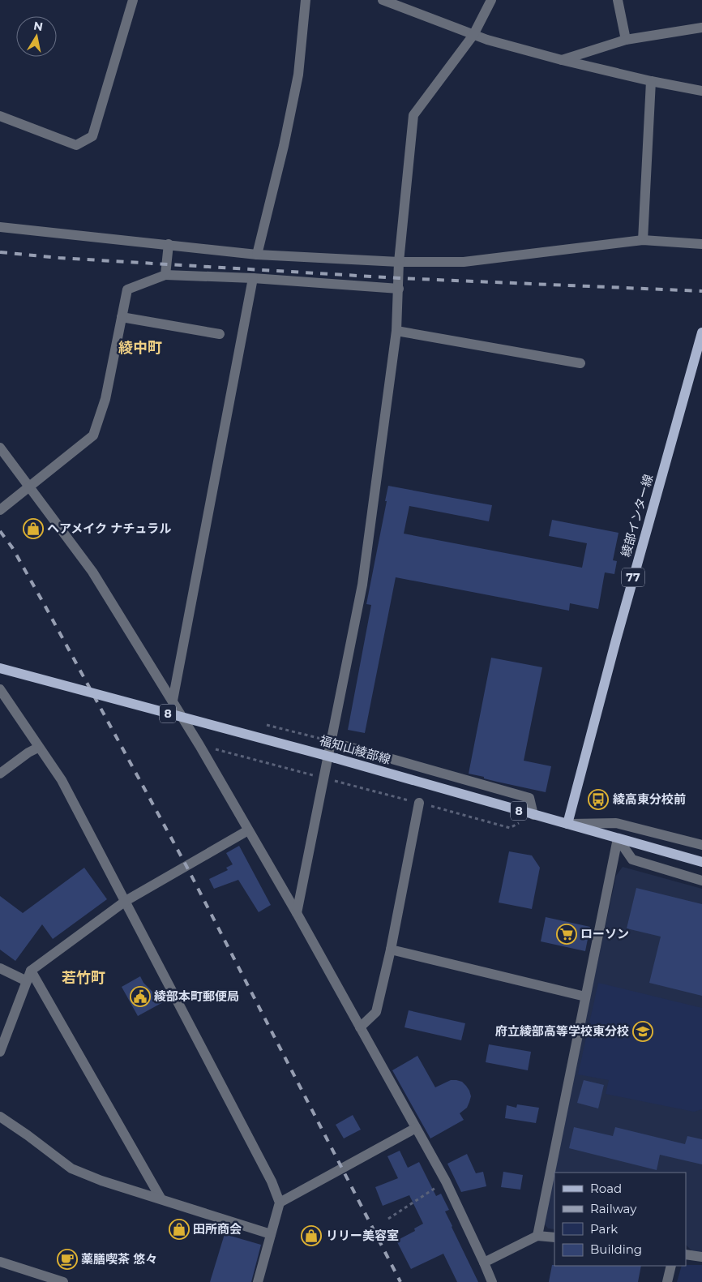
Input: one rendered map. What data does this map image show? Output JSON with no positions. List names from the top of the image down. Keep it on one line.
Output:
{"streets":{"main road":["綾部インター線","77","8","福知山綾部線"]},"crossings":[["綾部インター線","福知山綾部線"]],"districts":["綾中町","若竹町"],"places":{"shop":["ヘアメイク ナチュラル","田所商会","リリー美容室"],"bus stop":["綾高東分校前"],"supermarket":["ローソン"],"public building":["綾部本町郵便局"],"school or university":["府立綾部高等学校東分校"],"cafe":["薬膳喫茶 悠々"]},"legend":["Road","Railway","Park","Building"],"north":"top"}
